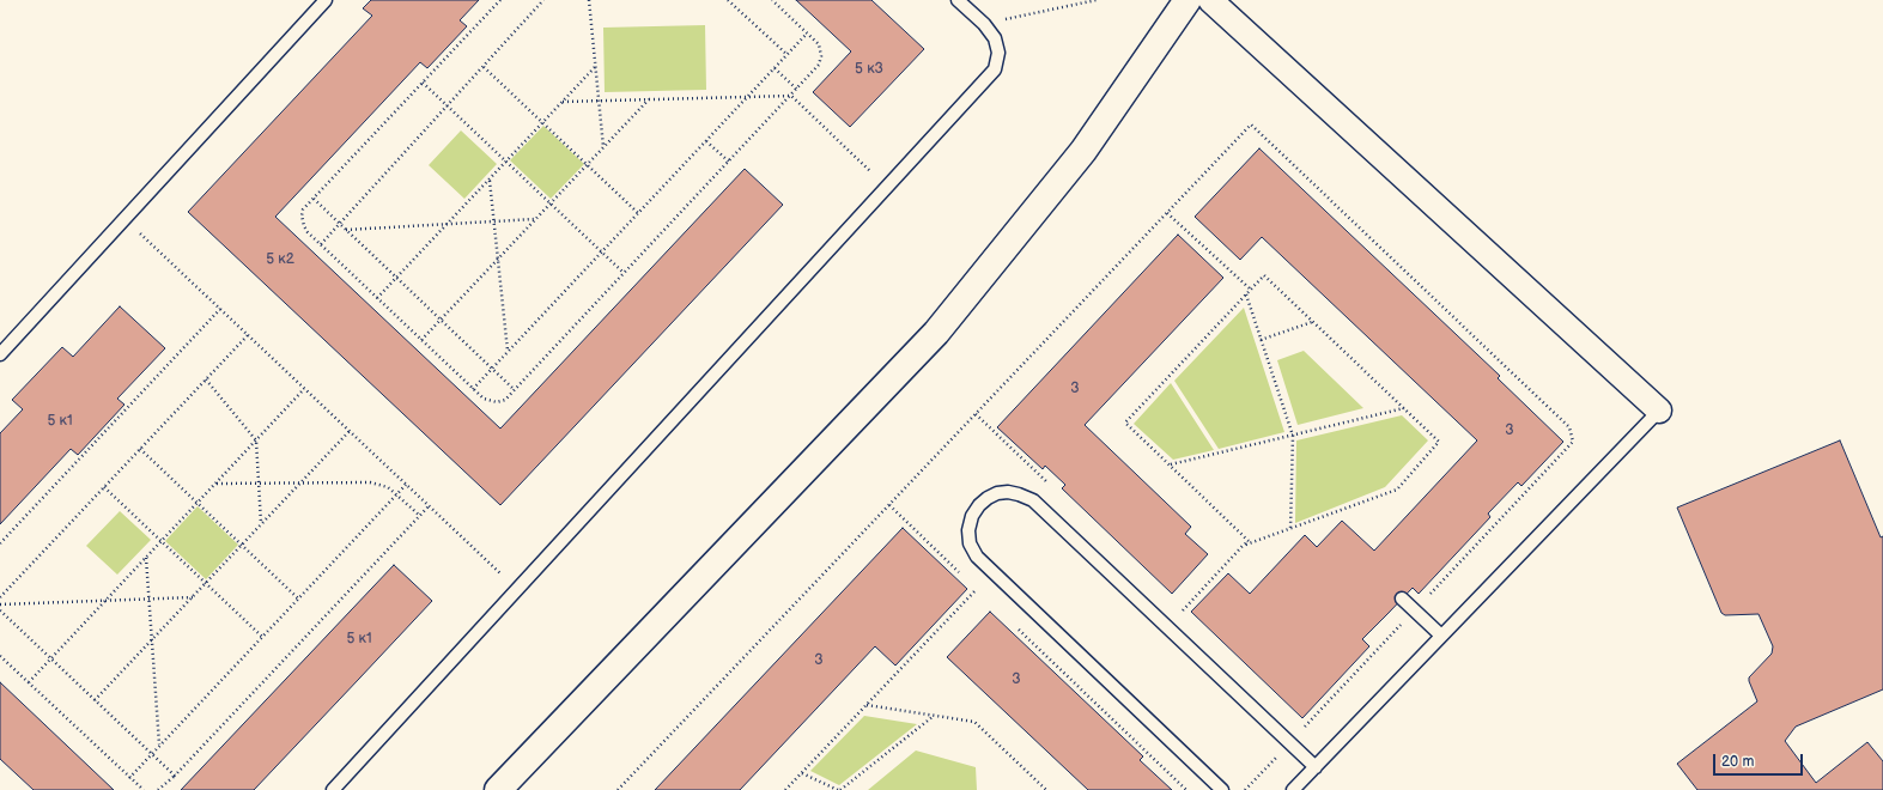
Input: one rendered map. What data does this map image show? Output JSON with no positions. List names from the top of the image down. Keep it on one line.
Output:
{"house_numbers":["5 к3","5 к2","3","5 к1","3","5 к1","3","3"],"scale_bar":"20 m"}
